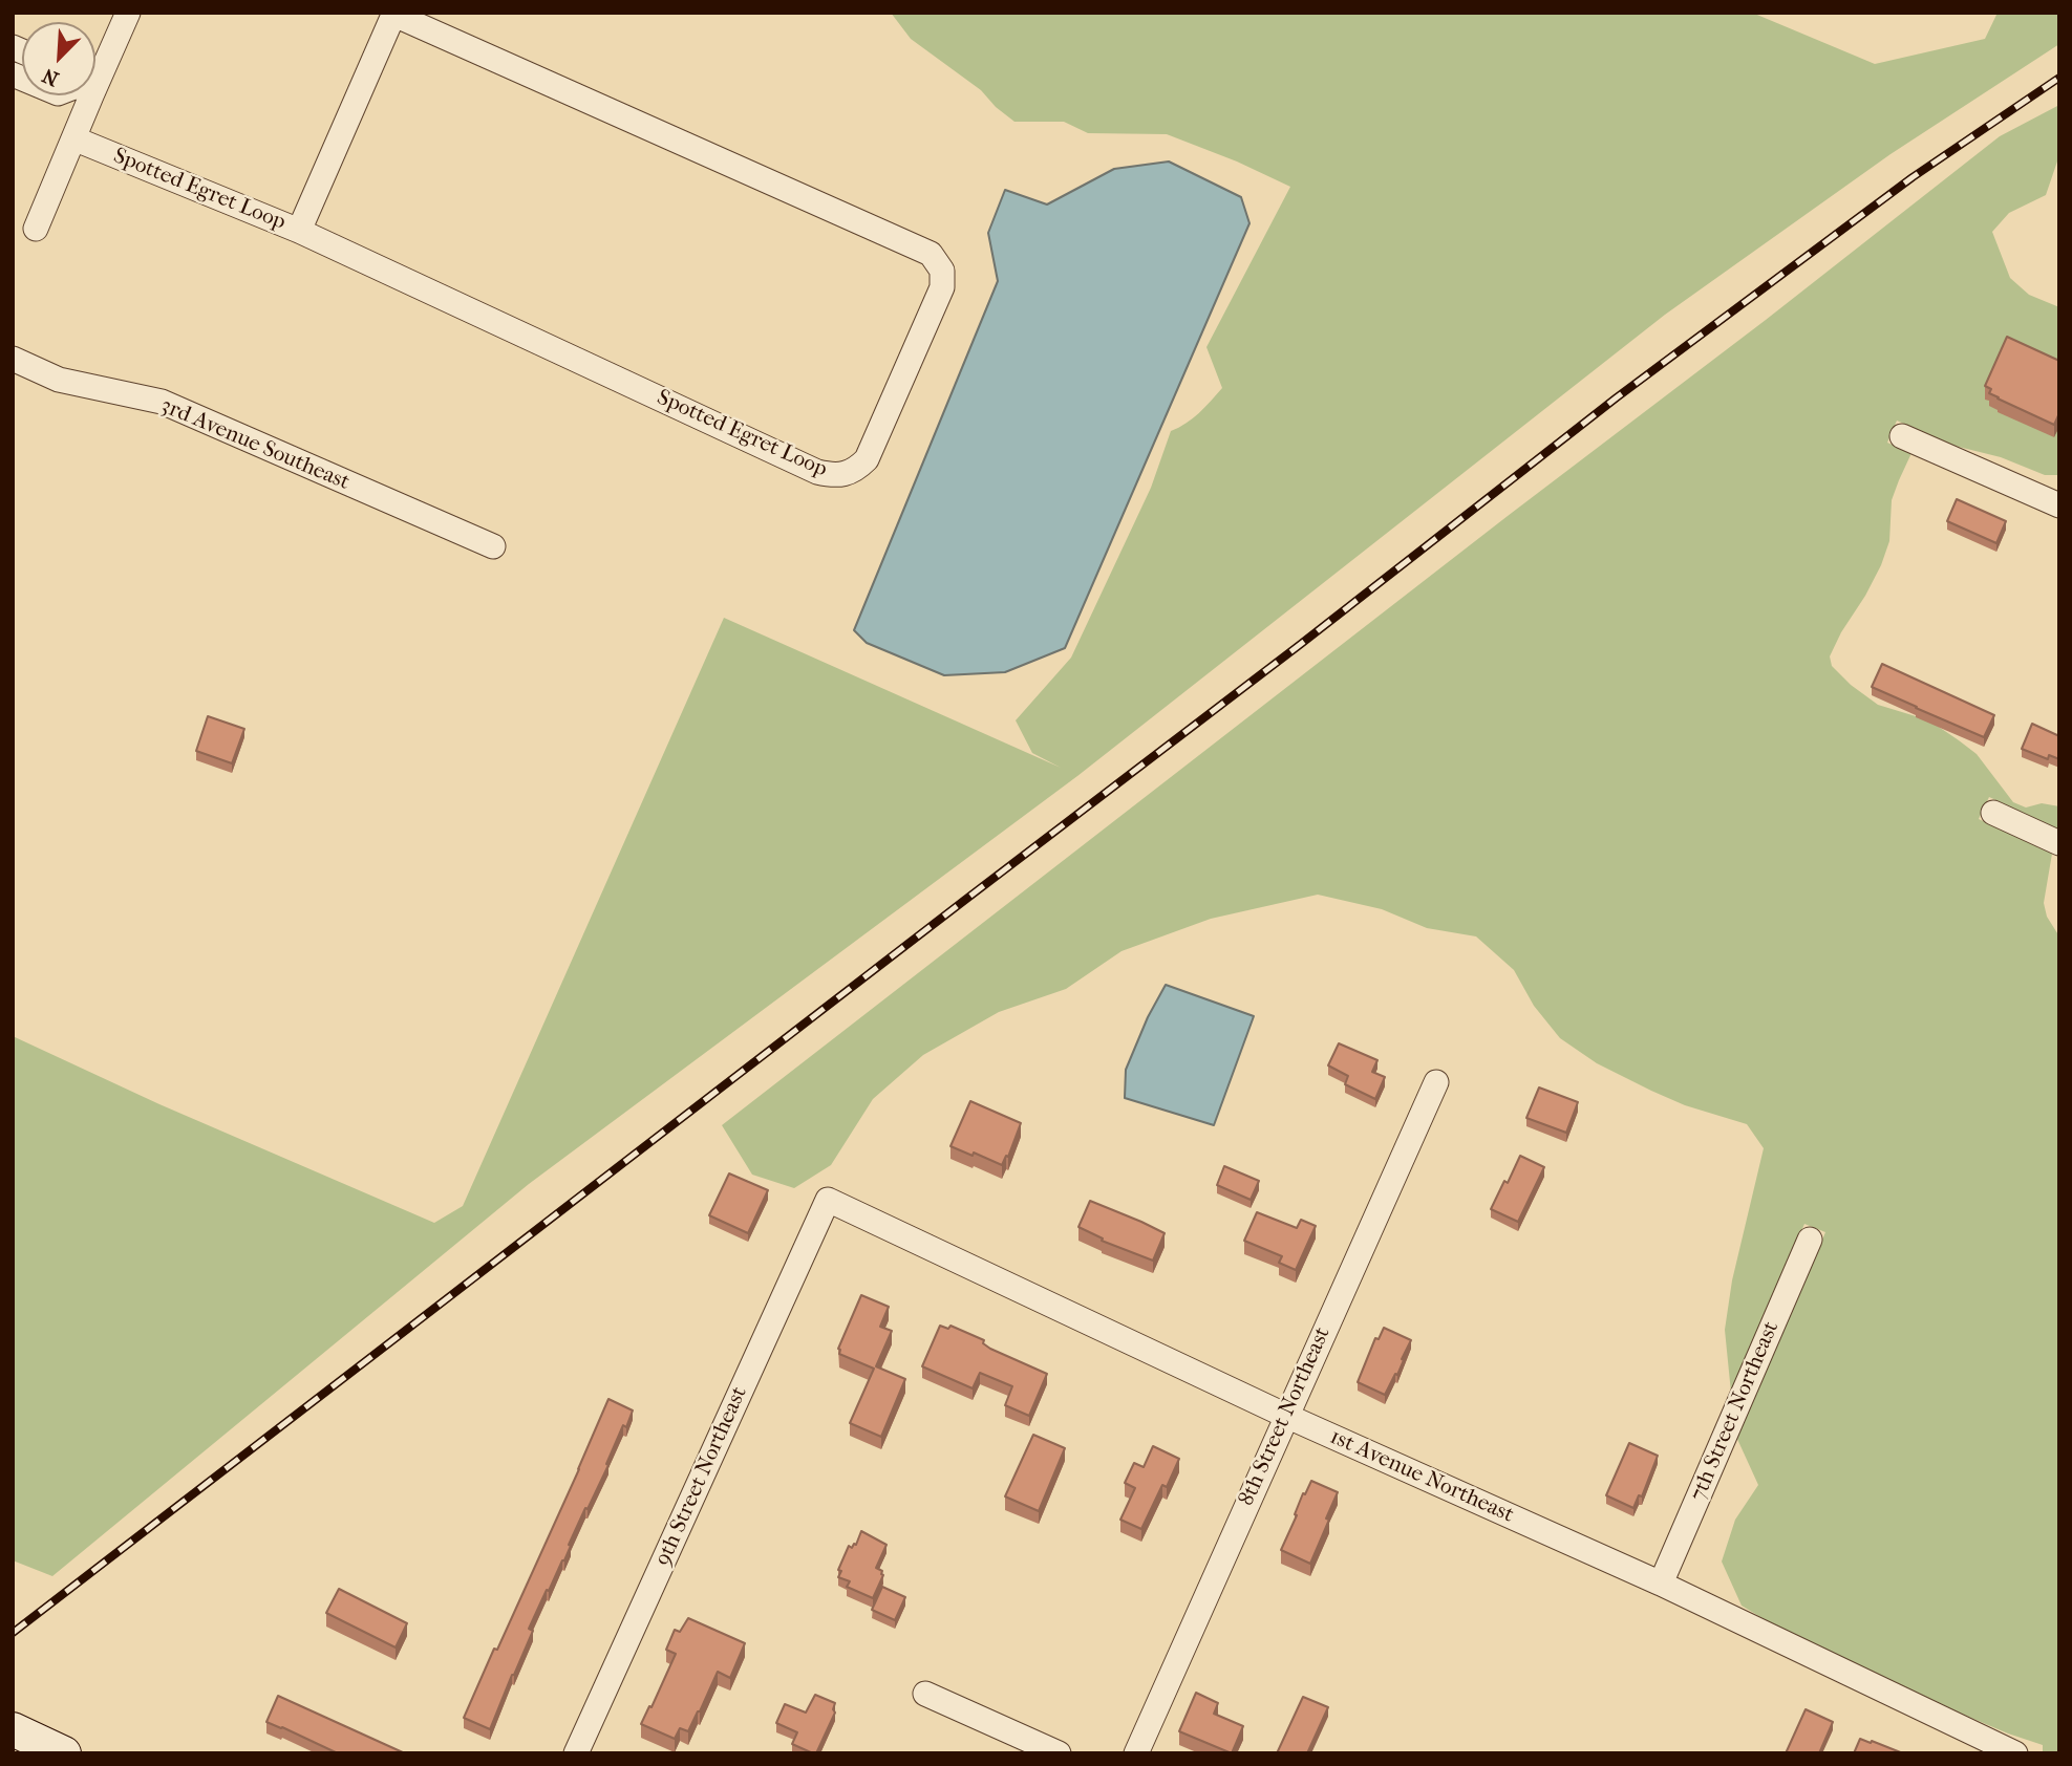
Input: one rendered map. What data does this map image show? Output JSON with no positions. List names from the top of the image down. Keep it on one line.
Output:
{"streets":{"street":["Spotted Egret Loop","3rd Avenue Southeast","7th Street Northeast","8th Street Northeast","9th Street Northeast","1st Avenue Northeast"]},"crossings":[["7th Street Northeast","1st Avenue Northeast"],["8th Street Northeast","1st Avenue Northeast"],["9th Street Northeast","1st Avenue Northeast"]],"north":"bottom left"}
